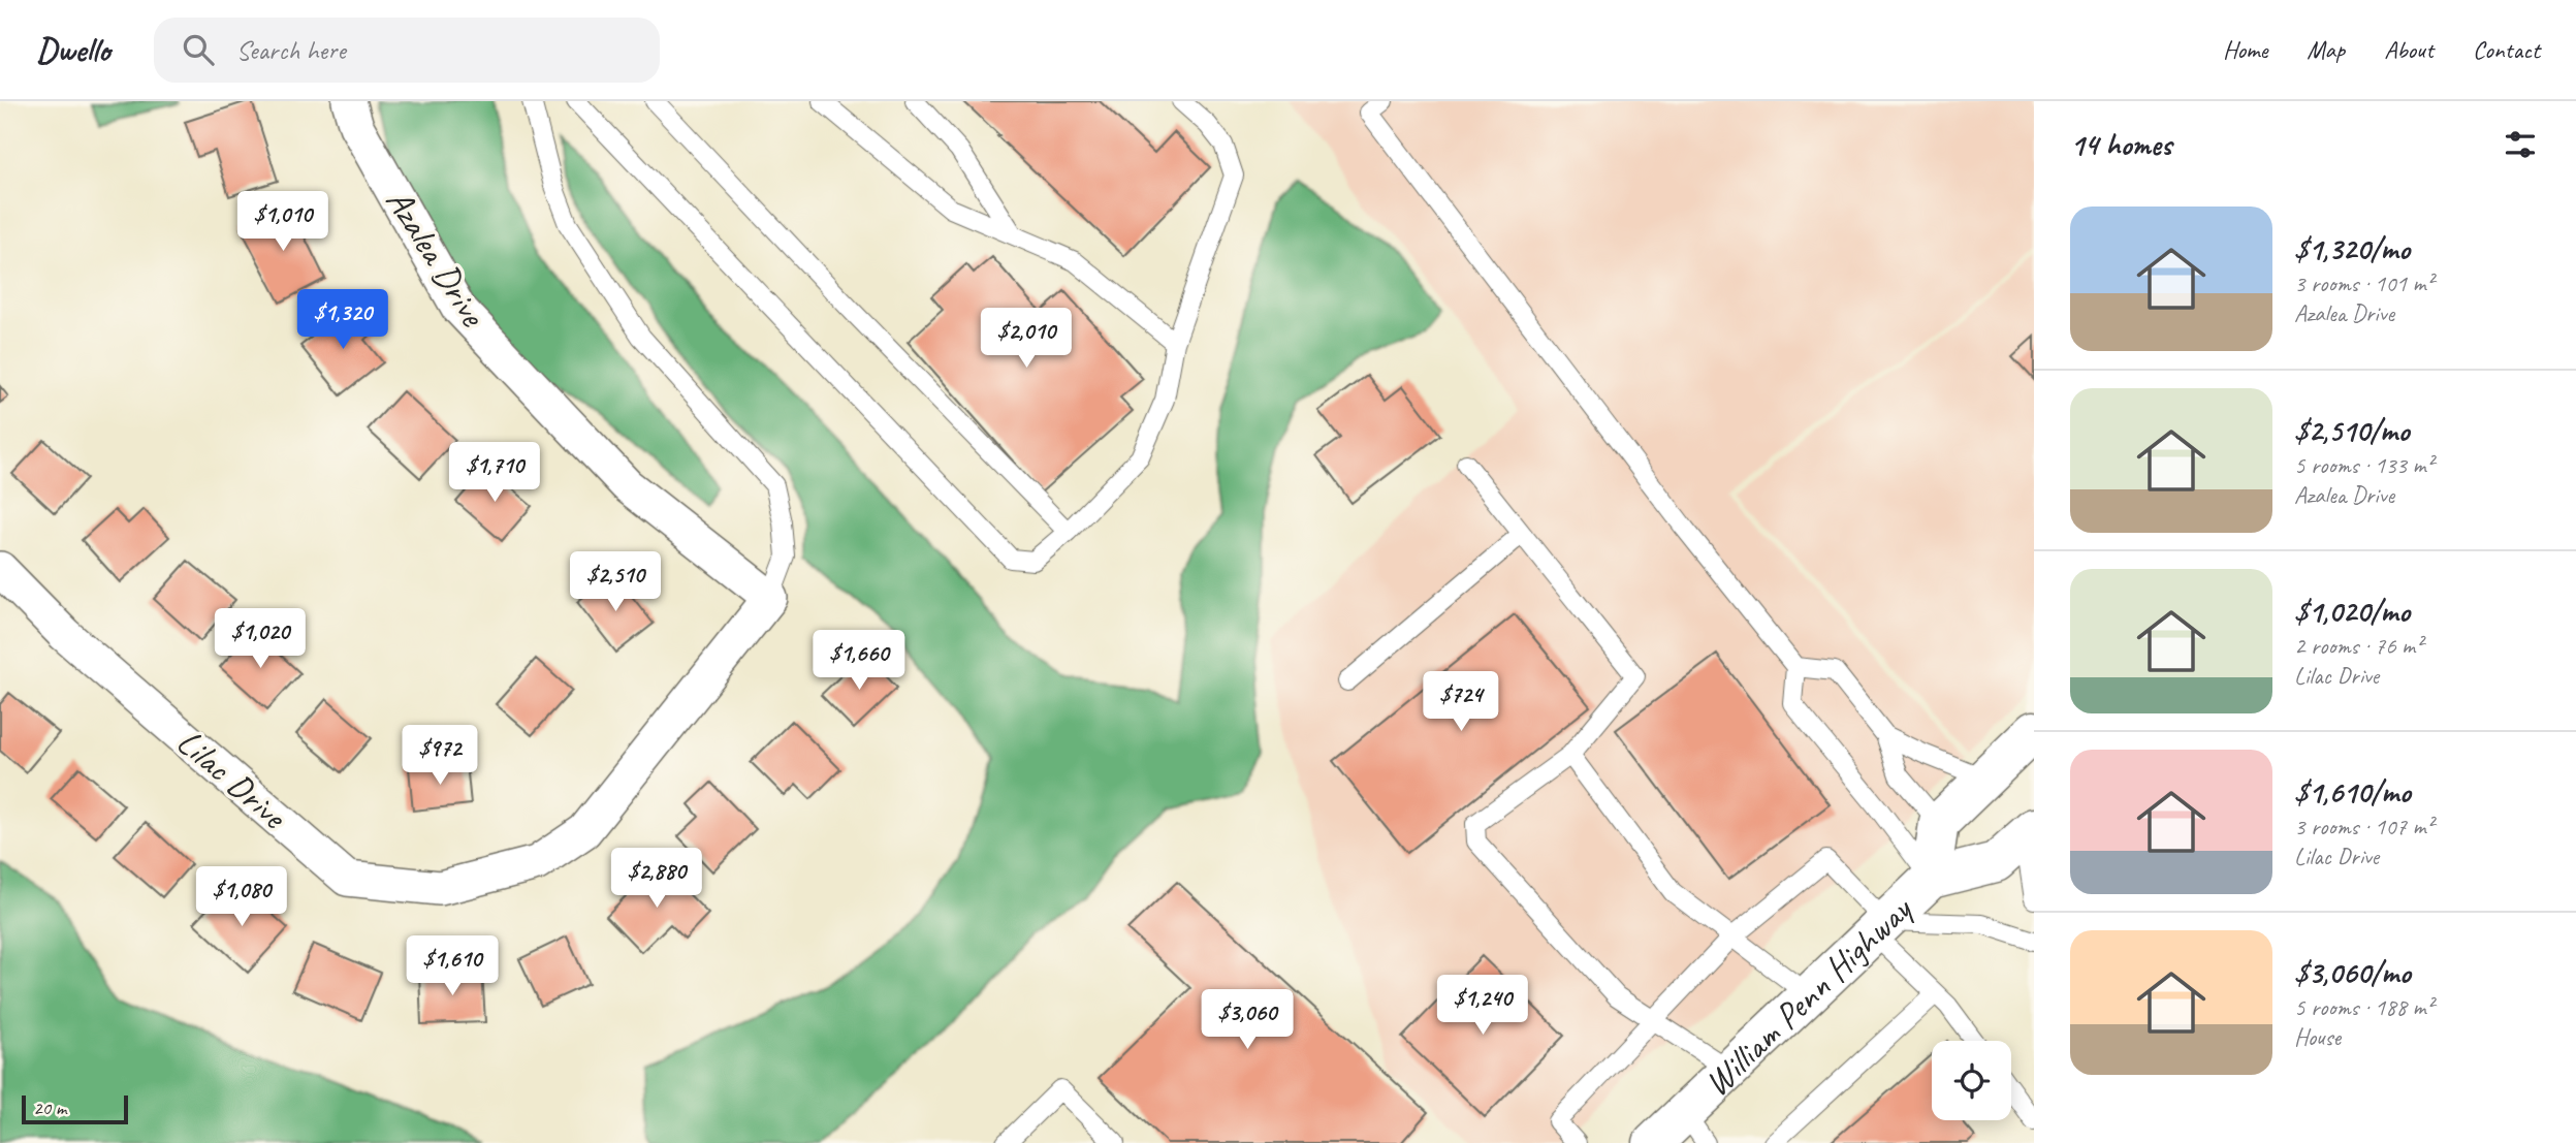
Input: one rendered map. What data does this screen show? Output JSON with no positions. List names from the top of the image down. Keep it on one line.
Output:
{"streets":{"highway":["William Penn Highway"],"street":["Azalea Drive","Lilac Drive"]},"crossings":[["Azalea Drive","Lilac Drive"]],"scale_bar":"20 m","page":{"header":"Dwello","search":"Search here","nav":["Home","Map","About","Contact"],"heading":"14 homes","list":[{"name":"$1,320/mo","note":"3 rooms · 101 m² · Azalea Drive"},{"name":"$2,510/mo","note":"5 rooms · 133 m² · Azalea Drive"},{"name":"$1,020/mo","note":"2 rooms · 76 m² · Lilac Drive"},{"name":"$1,610/mo","note":"3 rooms · 107 m² · Lilac Drive"},{"name":"$3,060/mo","note":"5 rooms · 188 m² · House"}],"price":["$1,010","$1,320","$2,010","$1,710","$2,510","$1,020","$1,660","$724","$972","$2,880","$1,080","$1,610","$1,240","$3,060"],"scale":"20 m"}}
